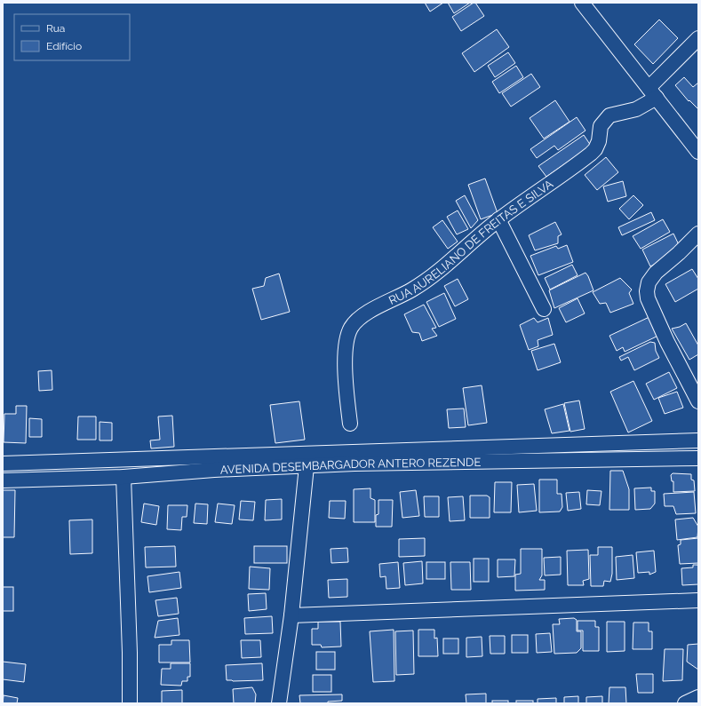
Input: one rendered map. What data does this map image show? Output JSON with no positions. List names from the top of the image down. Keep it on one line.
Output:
{"streets":{"street":["RUA AURELIANO DE FREITAS E SILVA","AVENIDA DESEMBARGADOR ANTERO REZENDE"]},"legend":["Rua","Edifício"]}
